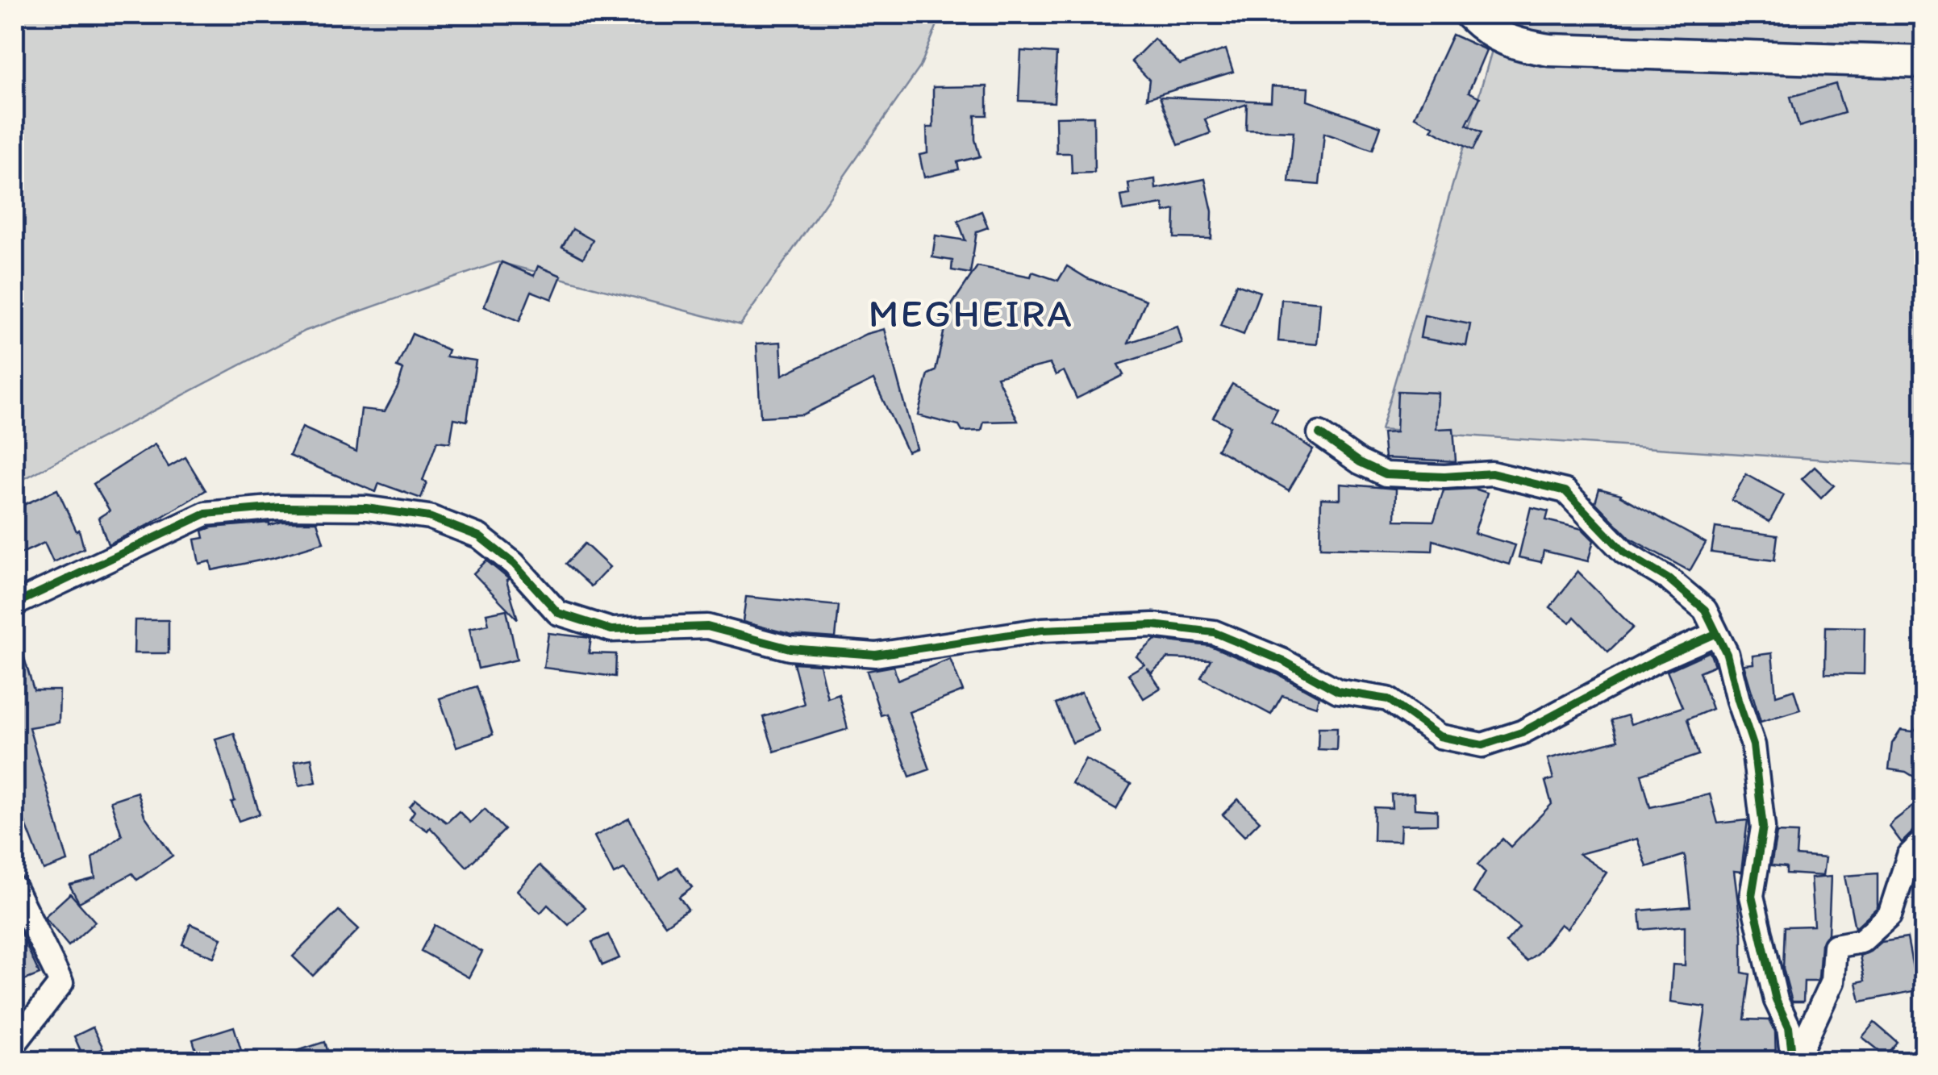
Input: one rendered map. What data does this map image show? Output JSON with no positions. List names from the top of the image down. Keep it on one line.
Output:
{"districts":["MEGHEIRA"]}
